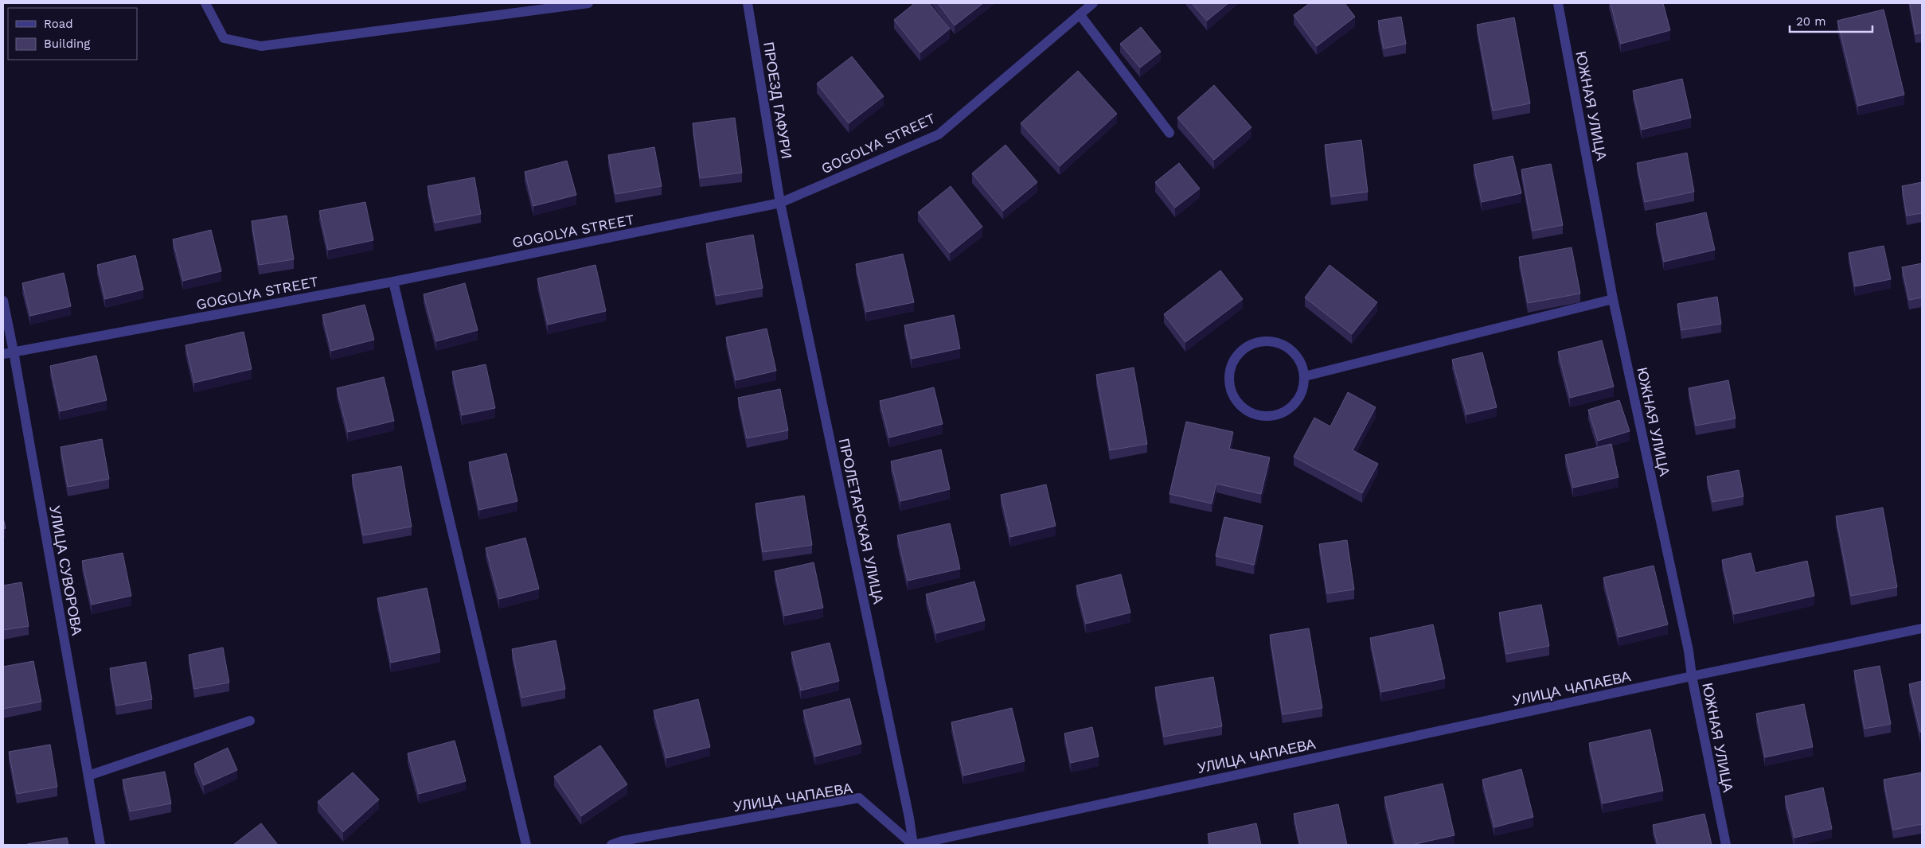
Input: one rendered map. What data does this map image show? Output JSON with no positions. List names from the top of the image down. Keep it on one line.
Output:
{"streets":{"street":["ПРОЕЗД ГАФУРИ","ЮЖНАЯ УЛИЦА","GOGOLYA STREET","ПРОЛЕТАРСКАЯ УЛИЦА","УЛИЦА СУВОРОВА","УЛИЦА ЧАПАЕВА"]},"crossings":[["ПРОЕЗД ГАФУРИ","GOGOLYA STREET"],["ПРОЕЗД ГАФУРИ","ПРОЛЕТАРСКАЯ УЛИЦА"],["ЮЖНАЯ УЛИЦА","УЛИЦА ЧАПАЕВА"],["GOGOLYA STREET","ПРОЛЕТАРСКАЯ УЛИЦА"],["GOGOLYA STREET","УЛИЦА СУВОРОВА"],["ПРОЛЕТАРСКАЯ УЛИЦА","УЛИЦА ЧАПАЕВА"]],"legend":["Road","Building"],"scale_bar":"20 m"}
